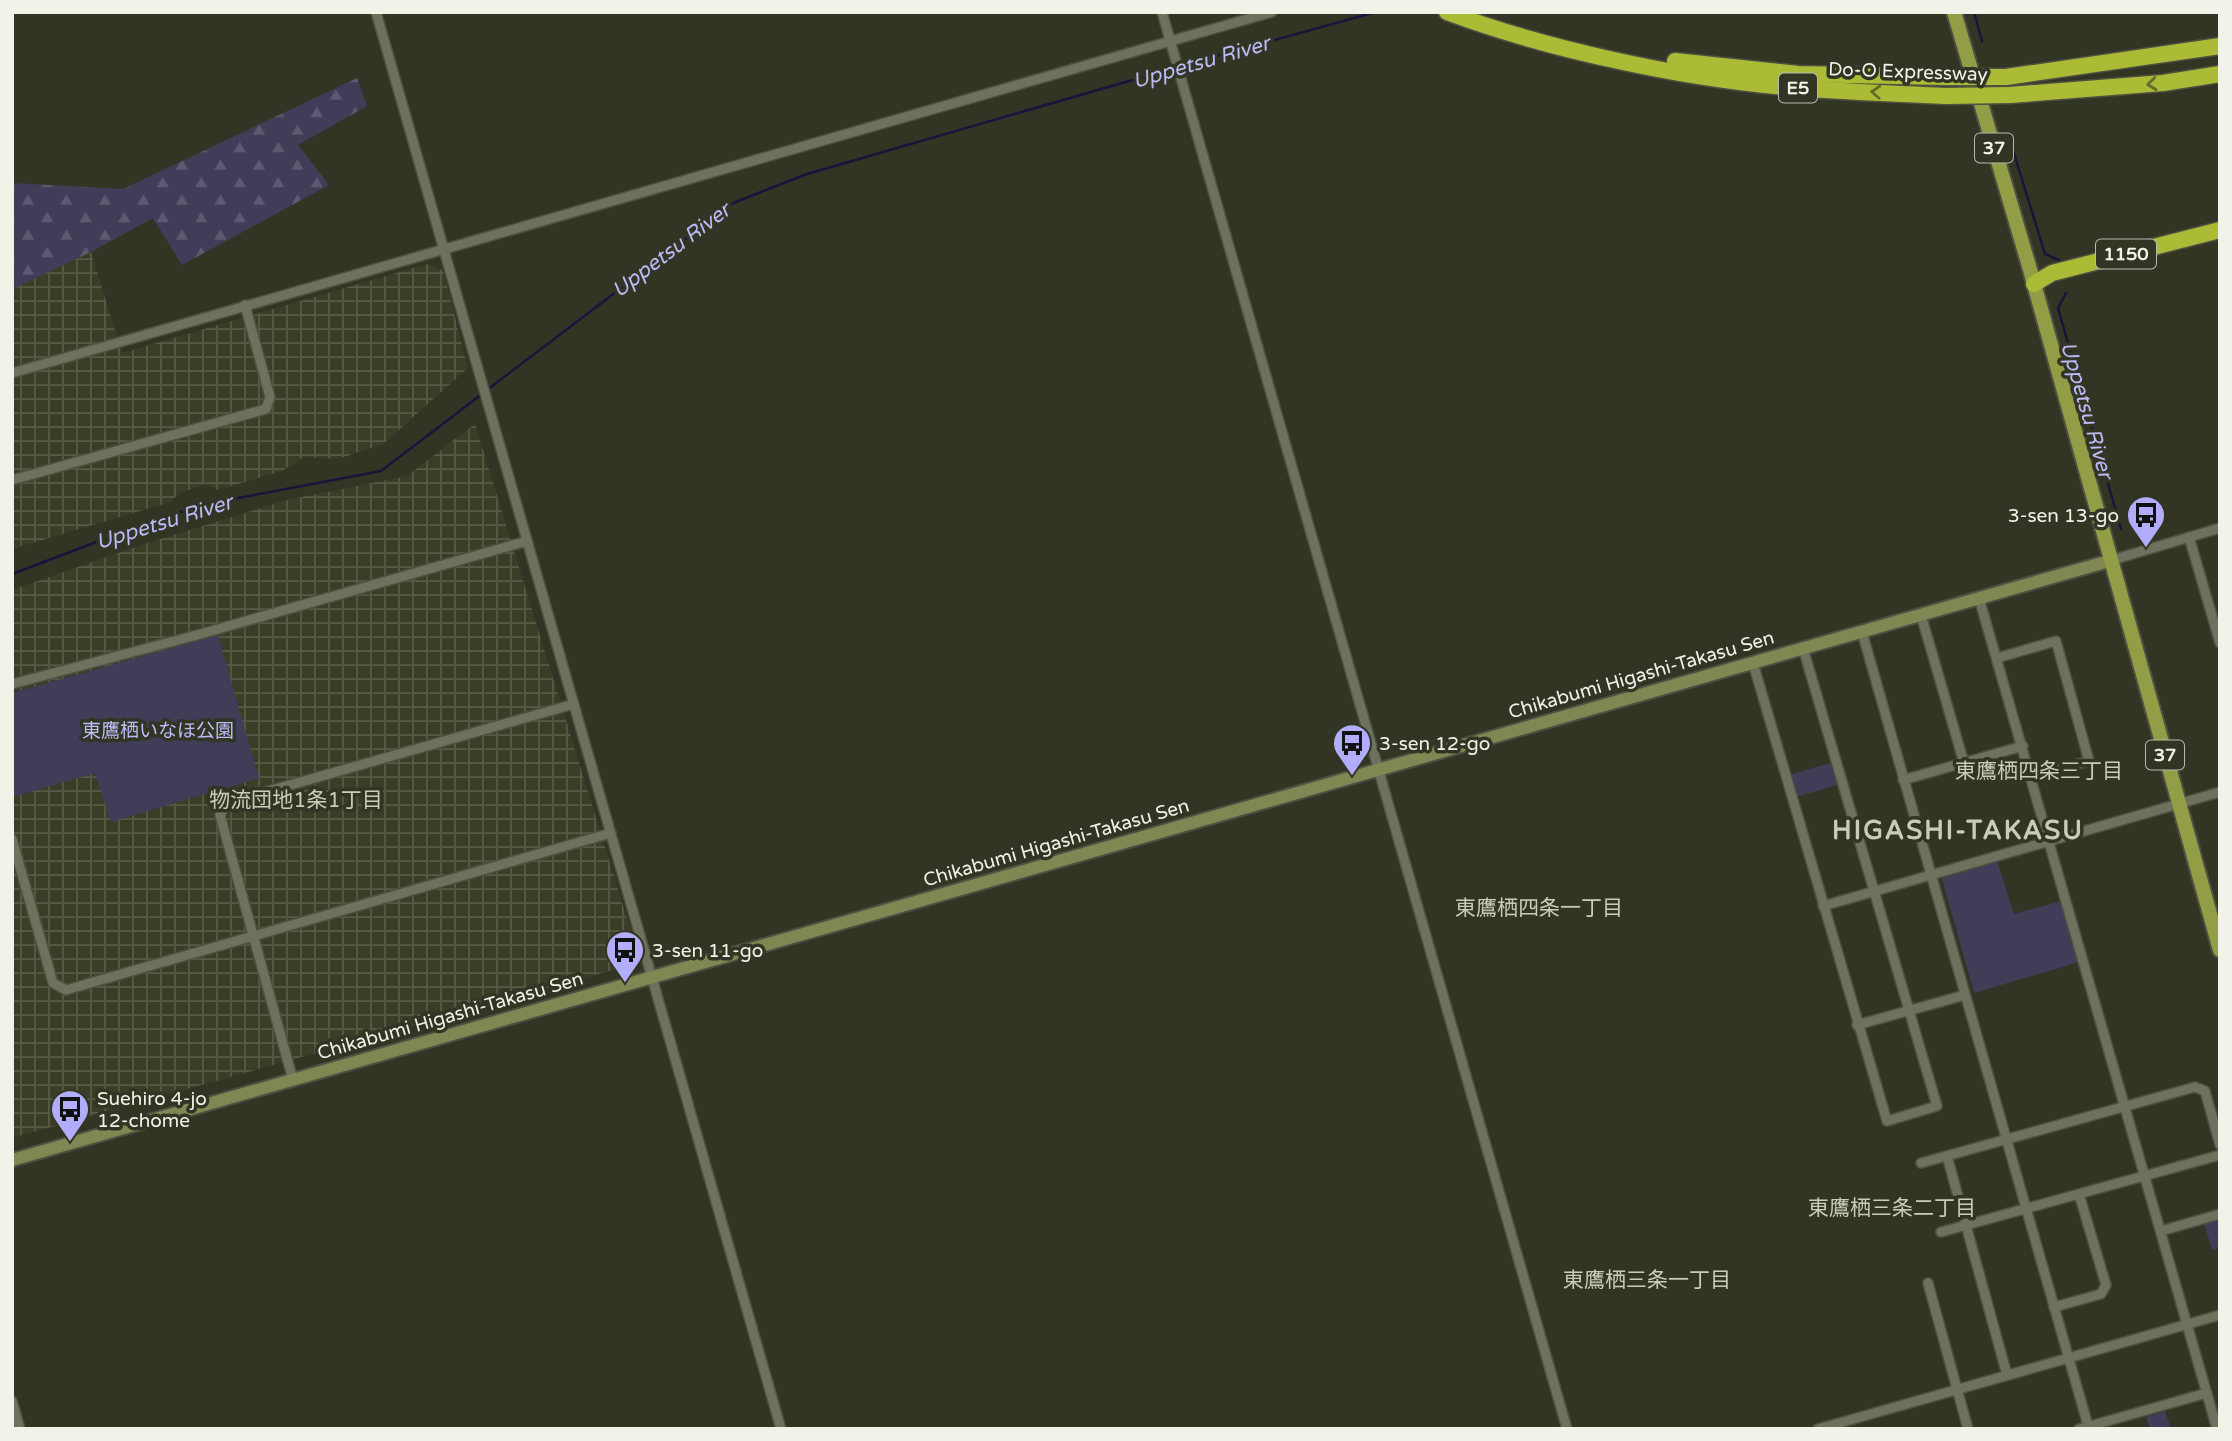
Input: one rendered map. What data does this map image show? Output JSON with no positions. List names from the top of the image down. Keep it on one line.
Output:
{"streets":{"highway":["Do-O Expressway","E5","1150"],"main road":["37"],"street":["Chikabumi Higashi-Takasu Sen"]},"crossings":[["37","1150"],["37","Chikabumi Higashi-Takasu Sen"]],"districts":["東鷹栖四条三丁目","物流団地1条1丁目","HIGASHI-TAKASU","東鷹栖四条一丁目","東鷹栖三条二丁目","東鷹栖三条一丁目"],"water":["Uppetsu River"],"parks":["東鷹栖いなほ公園"],"places":{"bus stop":["3-sen 13-go","3-sen 12-go","3-sen 11-go","Suehiro 4-jo 12-chome"]}}
